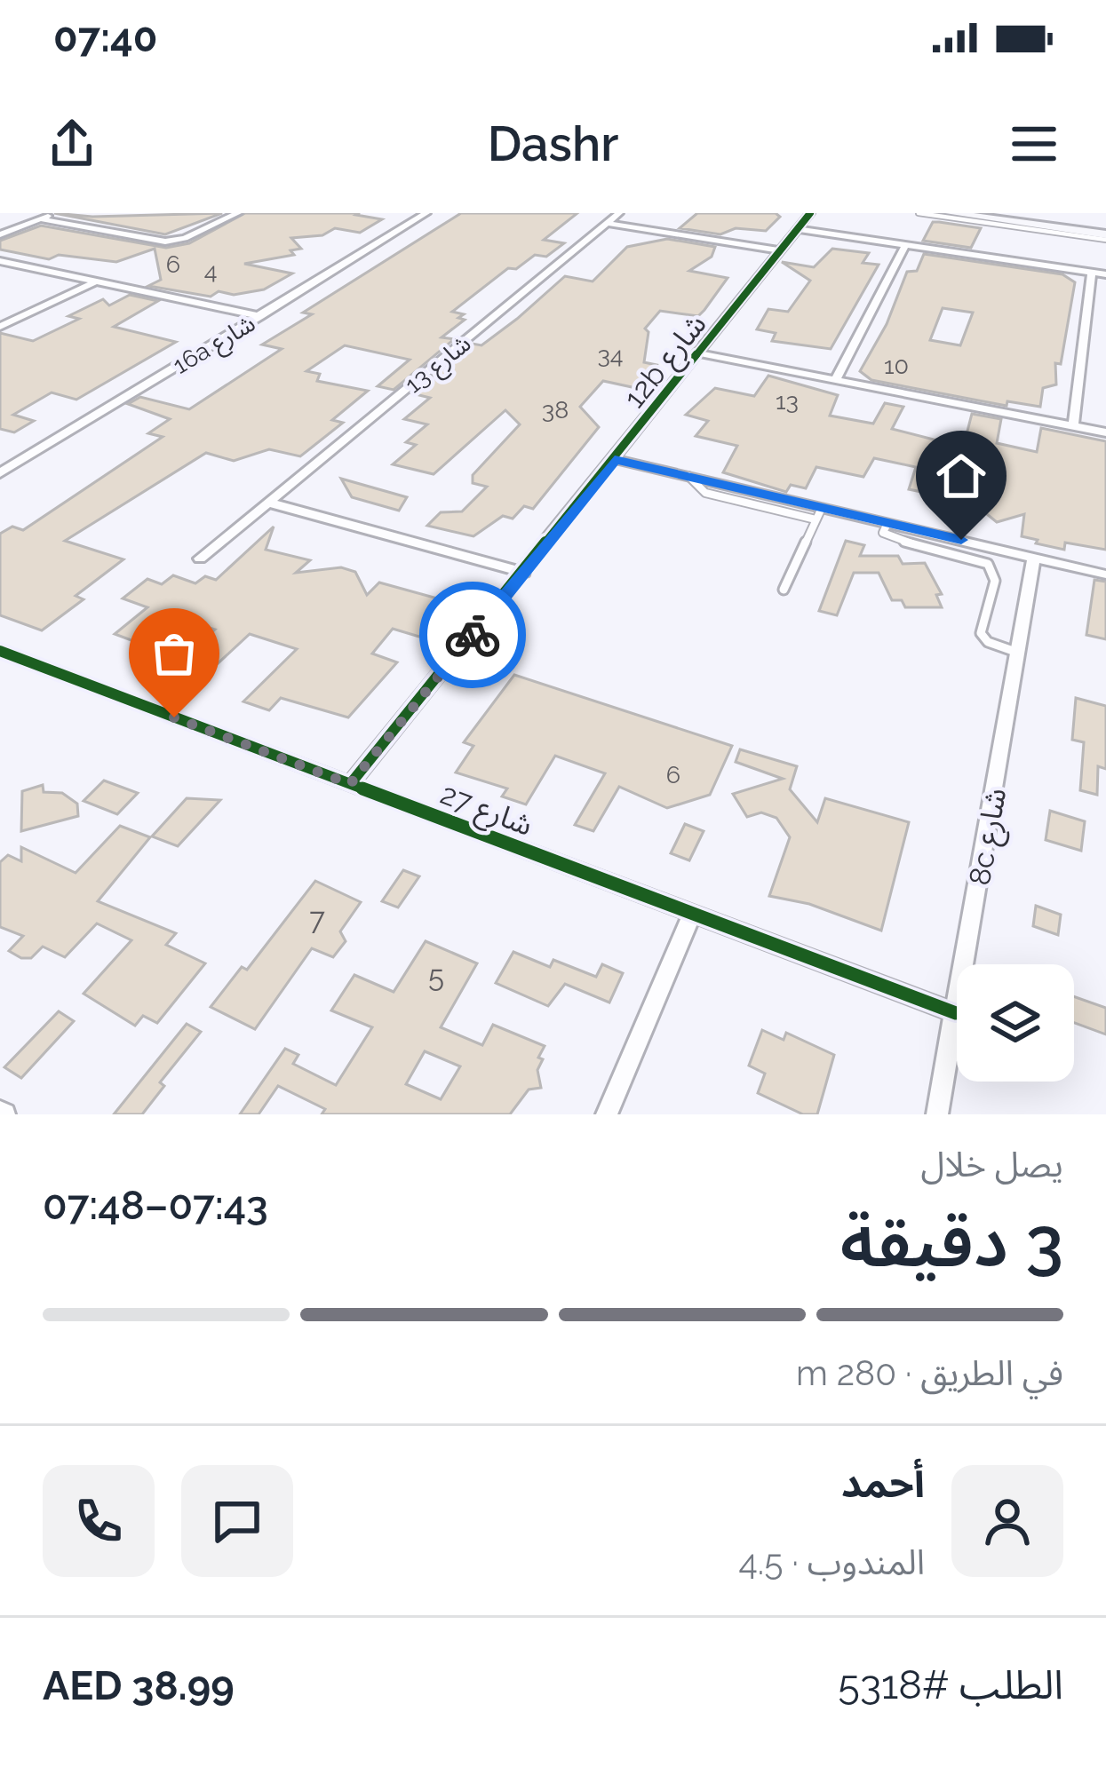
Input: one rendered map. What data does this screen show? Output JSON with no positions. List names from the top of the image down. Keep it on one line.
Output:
{"streets":{"street":["16a شارع","12b شارع","شارع 13","شارع 27","8c شارع"]},"crossings":[["12b شارع","شارع 27"],["شارع 27","8c شارع"]],"house_numbers":["6","4","34","10","13","38","6","7","5"],"page":{"status":"07:40","header":"Dashr","heading":["3 دقيقة","يصل خلال","07:43–07:48"],"panel":["أحمد","المندوب · 4.5","الطلب #5318","AED 38.99"],"bar":"في الطريق · 280 m"}}
